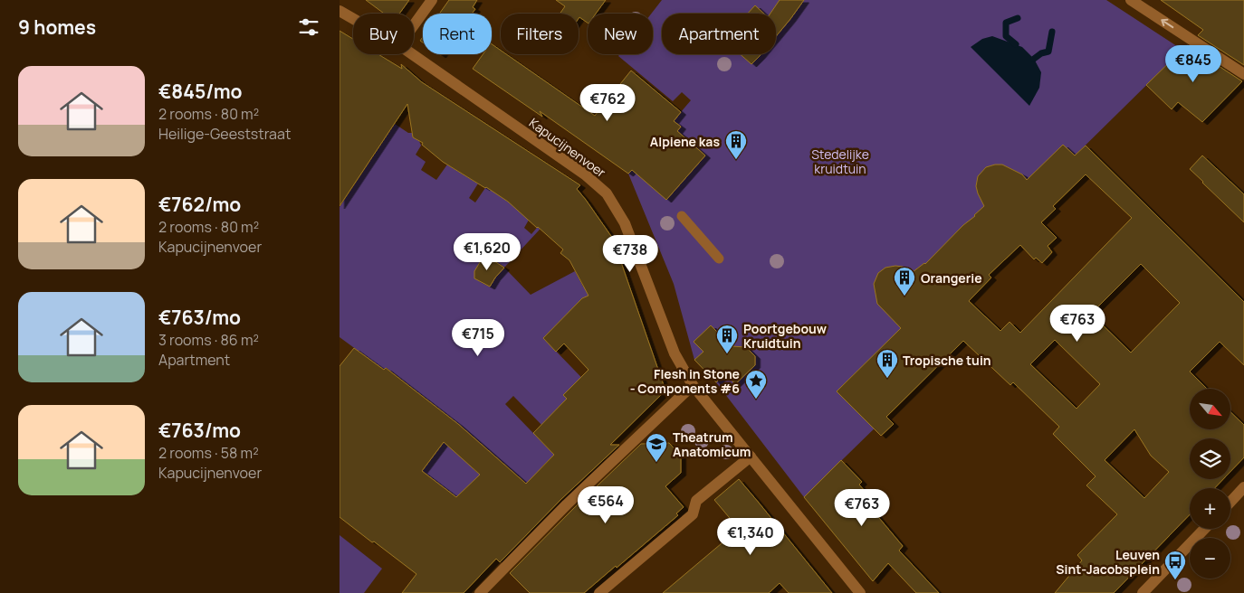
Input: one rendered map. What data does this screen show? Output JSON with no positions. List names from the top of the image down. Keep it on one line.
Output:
{"streets":{"street":["Kapucijnenvoer"]},"parks":["Stedelijke kruidtuin"],"places":{"building":["Alpiene kas","Orangerie","Poortgebouw Kruidtuin","Tropische tuin"],"place":["Flesh in Stone - Components #6"],"school or university":["Theatrum Anatomicum"],"bus stop":["Leuven Sint-Jacobsplein"]},"north":"bottom right","page":{"heading":"9 homes","chip":["Buy","Rent","Filters","New","Apartment"],"price":["€845","€762","€1,620","€738","€763","€715","€564","€763","€1,340"],"list":[{"name":"€845/mo","note":"2 rooms · 80 m² · Heilige-Geeststraat"},{"name":"€762/mo","note":"2 rooms · 80 m² · Kapucijnenvoer"},{"name":"€763/mo","note":"3 rooms · 86 m² · Apartment"},{"name":"€763/mo","note":"2 rooms · 58 m² · Kapucijnenvoer"}],"map_buttons":["+","−"]}}
